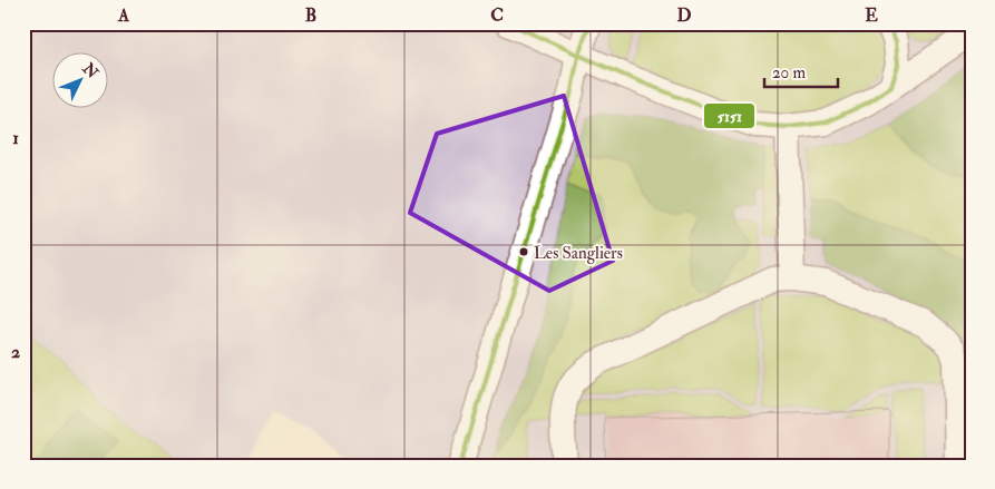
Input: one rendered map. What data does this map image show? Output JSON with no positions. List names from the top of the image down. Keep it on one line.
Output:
{"places":["Les Sangliers"],"lines":["transit line 5151"],"scale_bar":"20 m","north":"top right","grid":{"columns":["A","B","C","D","E"],"rows":["1","2"]}}
